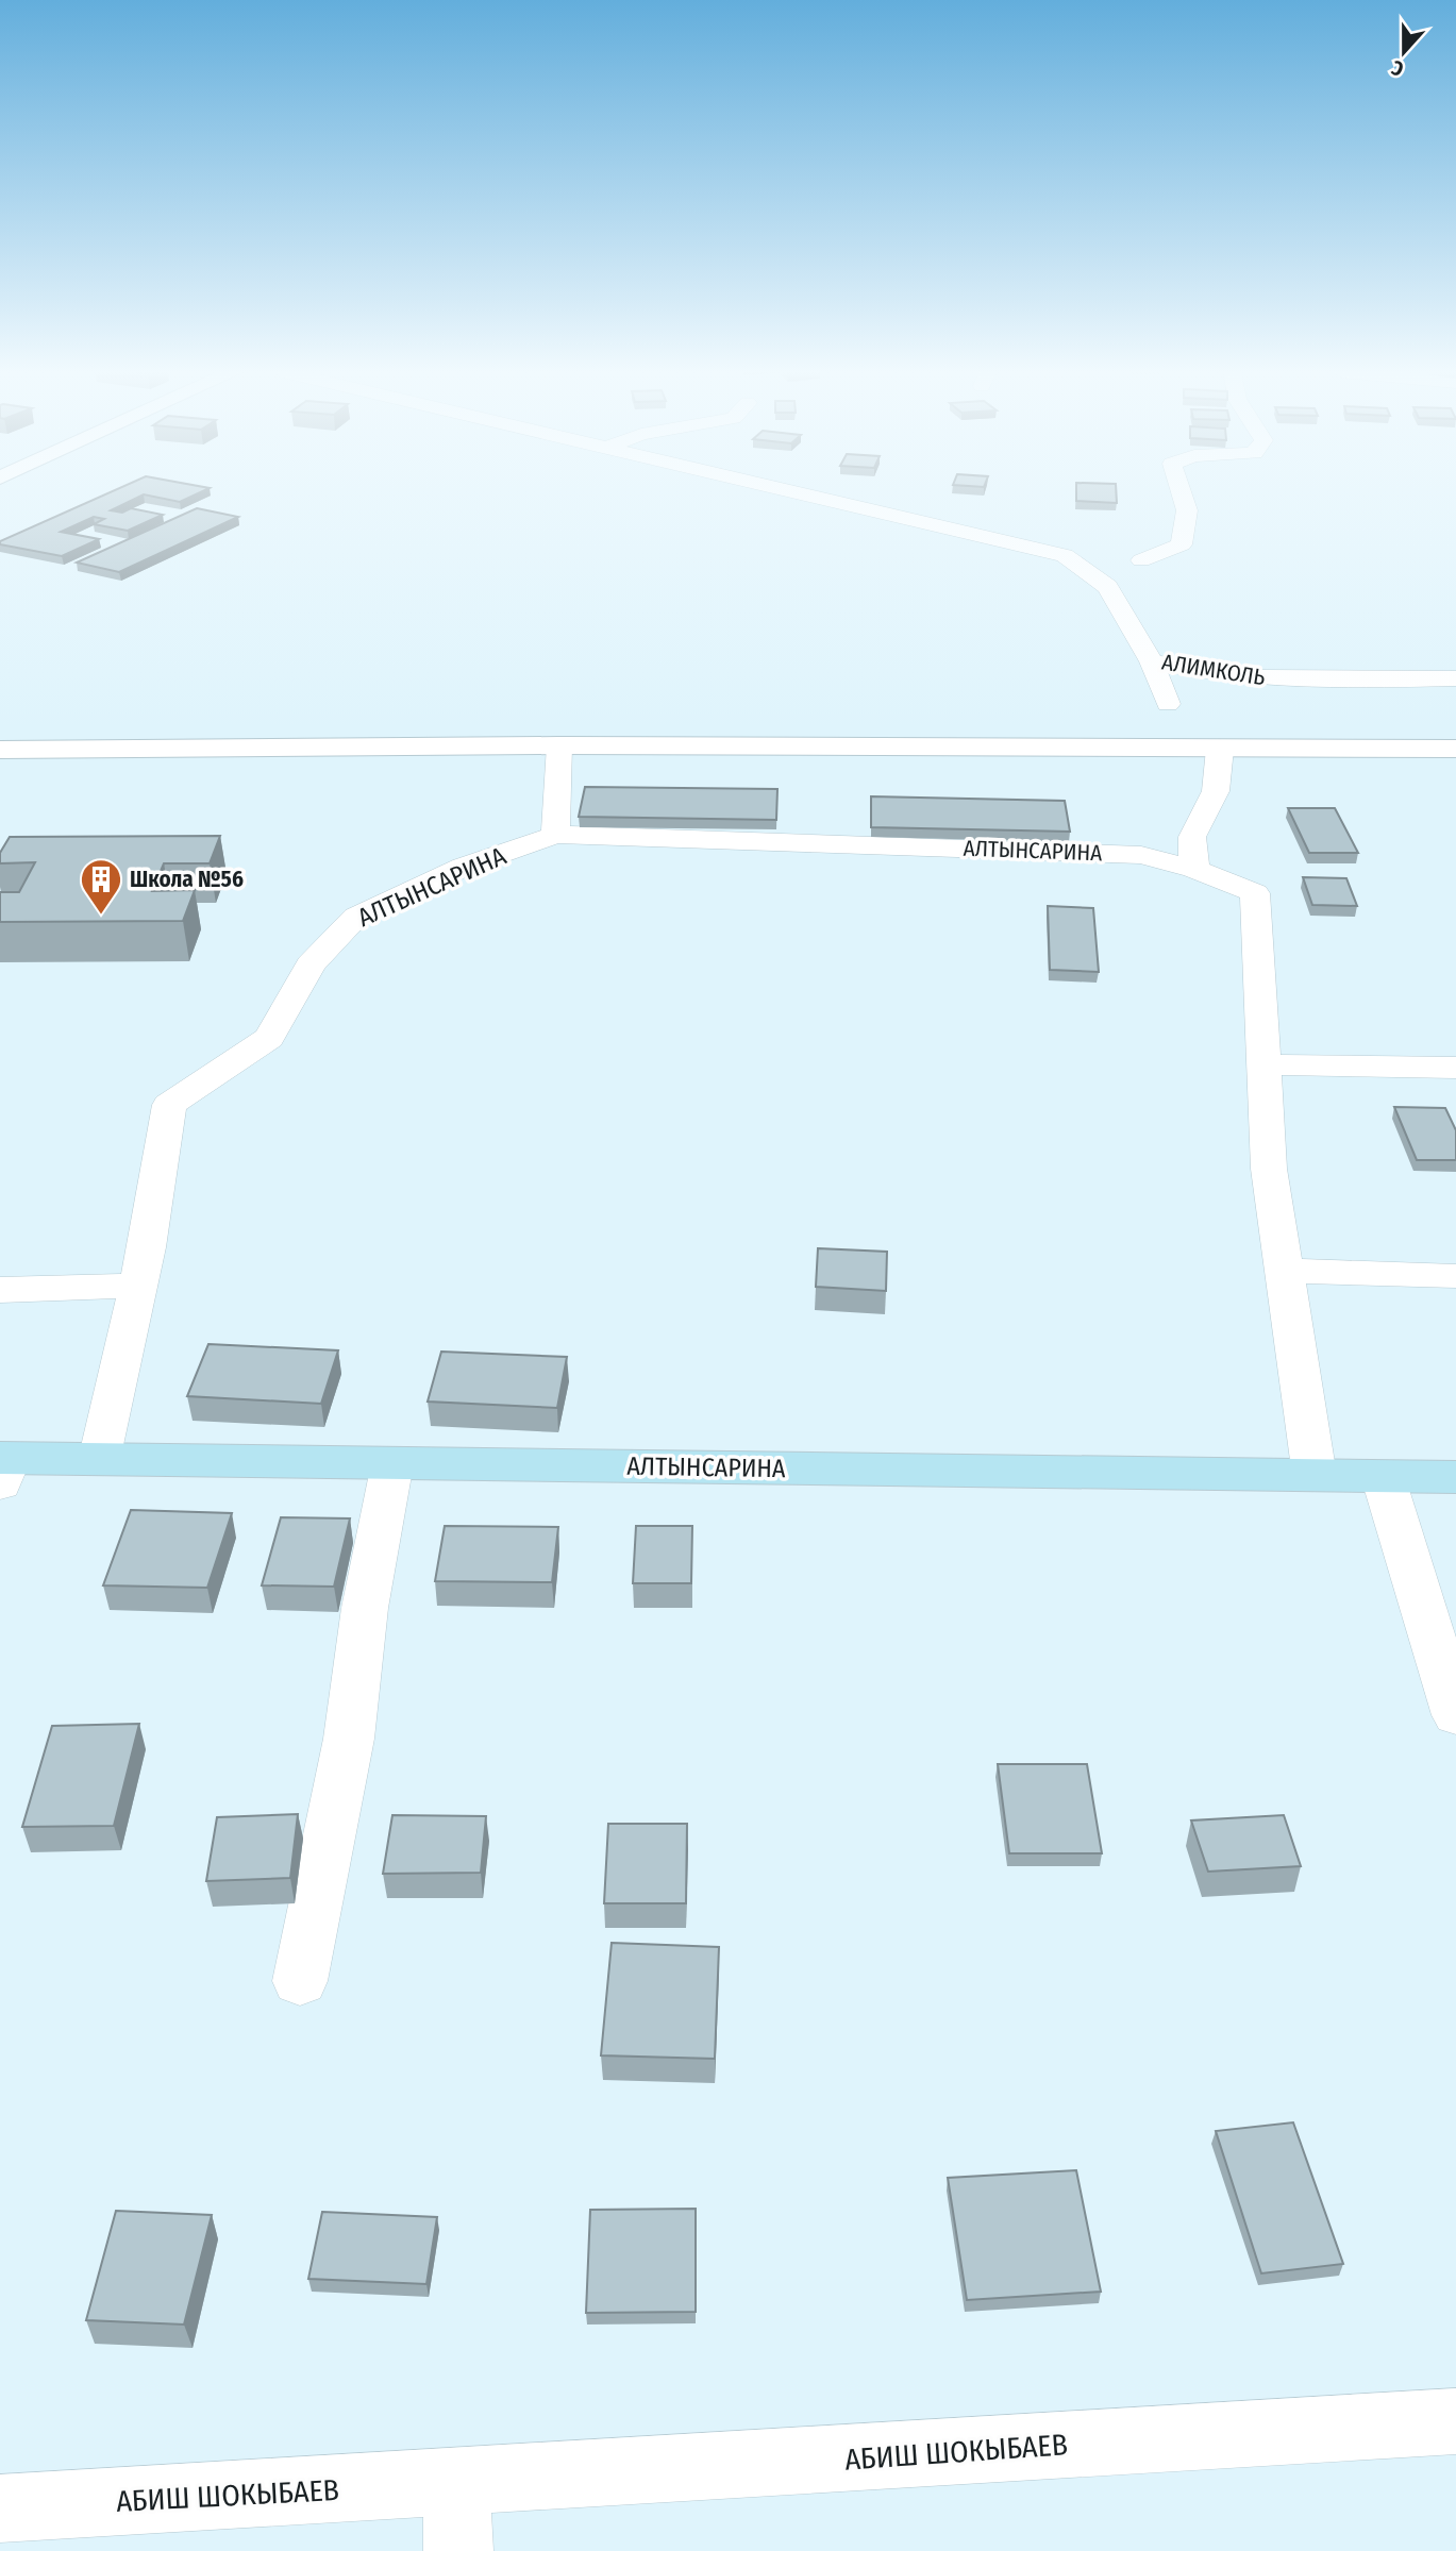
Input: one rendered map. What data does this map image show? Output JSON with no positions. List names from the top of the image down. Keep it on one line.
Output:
{"streets":{"main road":["АЛТЫНСАРИНА"],"street":["АЛИМКОЛЬ","АБИШ ШОКЫБАЕВ"]},"places":{"building":["Школа №56"]},"north":"bottom"}
